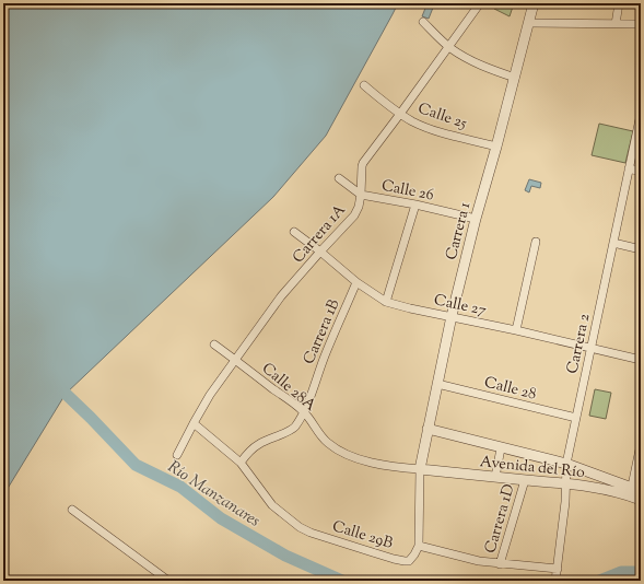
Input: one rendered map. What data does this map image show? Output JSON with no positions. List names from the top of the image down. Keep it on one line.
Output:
{"streets":{"street":["Calle 25","Calle 26","Carrera 1","Carrera 1A","Calle 27","Carrera 1B","Carrera 2","Calle 28A","Calle 28","Avenida del Río","Carrera 1D","Calle 29B"]},"crossings":[["Calle 25","Carrera 1"],["Calle 25","Carrera 1A"],["Calle 26","Carrera 1"],["Calle 26","Carrera 1A"],["Carrera 1","Calle 27"],["Carrera 1","Calle 28A"],["Carrera 1","Calle 28"],["Carrera 1","Avenida del Río"],["Carrera 1A","Calle 27"],["Carrera 1A","Calle 28A"],["Carrera 1A","Calle 29B"],["Calle 27","Carrera 1B"],["Calle 27","Carrera 2"],["Carrera 1B","Calle 28A"],["Carrera 1B","Calle 29B"],["Carrera 2","Calle 28"],["Carrera 2","Avenida del Río"],["Calle 28A","Avenida del Río"],["Avenida del Río","Carrera 1D"]],"water":["Río Manzanares"]}
